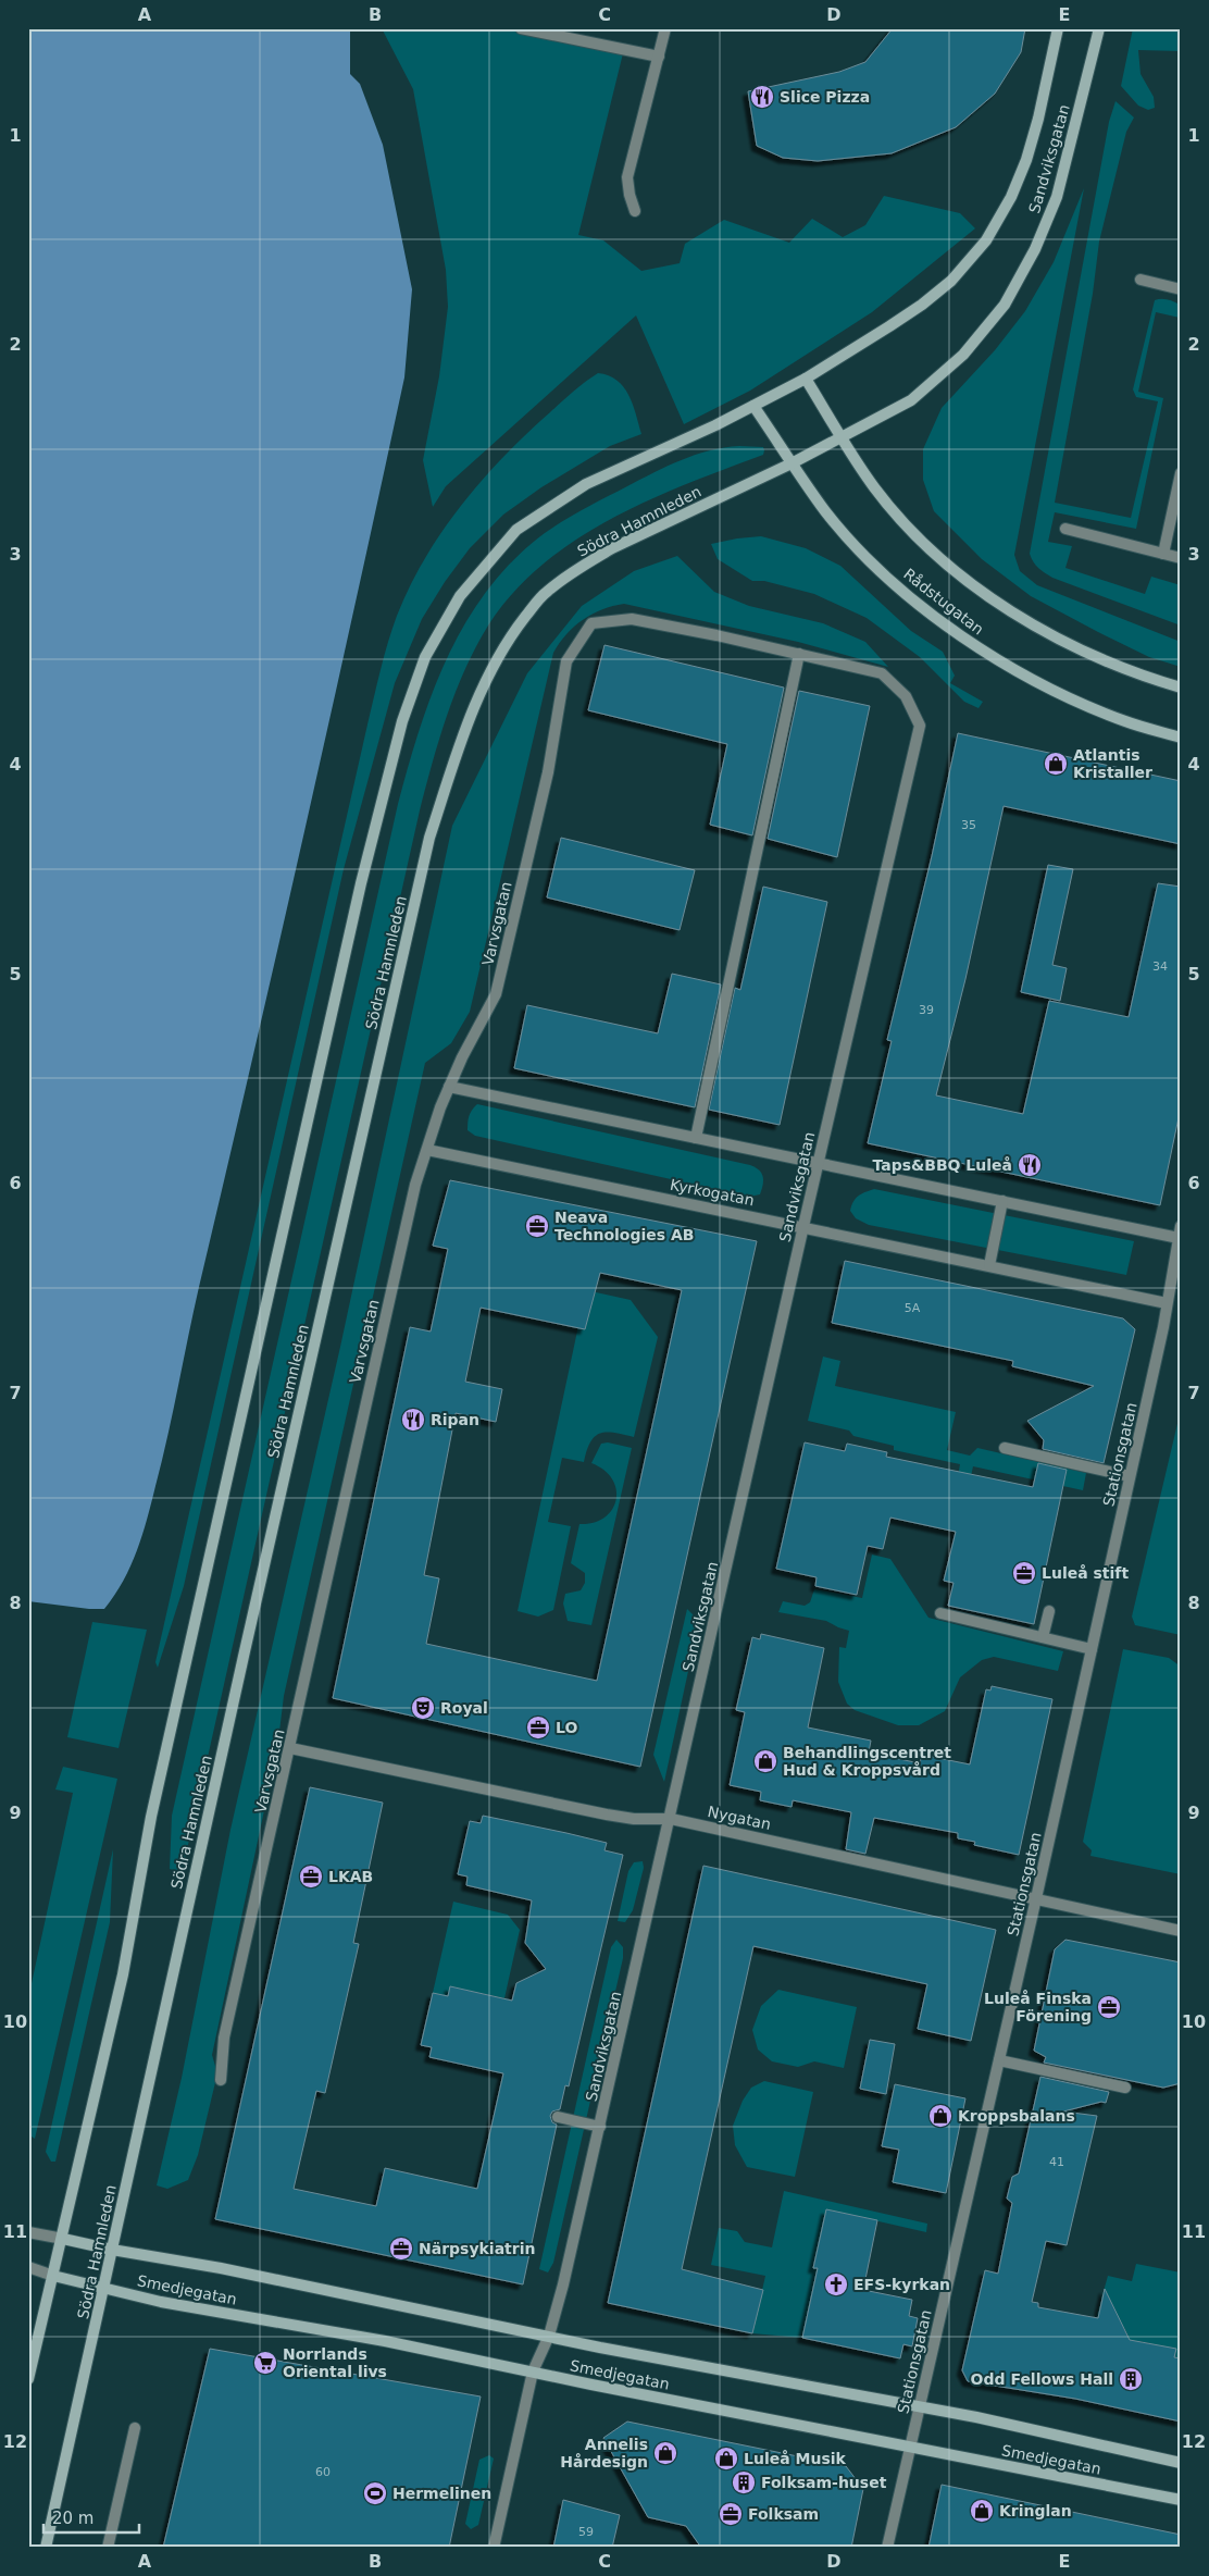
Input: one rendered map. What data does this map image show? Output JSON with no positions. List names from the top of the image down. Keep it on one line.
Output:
{"streets":{"main road":["Sandviksgatan","Södra Hamnleden","Rådstugatan","Smedjegatan"],"street":["Varvsgatan","Kyrkogatan","Stationsgatan","Nygatan"]},"crossings":[["Sandviksgatan","Södra Hamnleden"],["Sandviksgatan","Rådstugatan"],["Sandviksgatan","Varvsgatan"],["Sandviksgatan","Kyrkogatan"],["Sandviksgatan","Nygatan"],["Sandviksgatan","Smedjegatan"],["Södra Hamnleden","Rådstugatan"],["Södra Hamnleden","Smedjegatan"],["Varvsgatan","Kyrkogatan"],["Varvsgatan","Nygatan"],["Kyrkogatan","Stationsgatan"],["Stationsgatan","Nygatan"],["Stationsgatan","Smedjegatan"]],"places":{"restaurant":["Slice Pizza","Taps&BBQ Luleå","Ripan"],"shop":["Atlantis Kristaller","Behandlingscentret Hud & Kroppsvård","Kroppsbalans","Annelis Hårdesign","Luleå Musik","Kringlan"],"office":["Neava Technologies AB","Luleå stift","LO","LKAB","Luleå Finska Förening","Närpsykiatrin","Folksam"],"theatre":["Royal"],"church":["EFS-kyrkan"],"supermarket":["Norrlands Oriental livs"],"building":["Odd Fellows Hall","Folksam-huset"],"sports":["Hermelinen"]},"house_numbers":["35","34","39","5A","41","60","59"],"scale_bar":"20 m","grid":{"columns":["A","B","C","D","E"],"rows":["1","2","3","4","5","6","7","8","9","10","11","12"]}}
